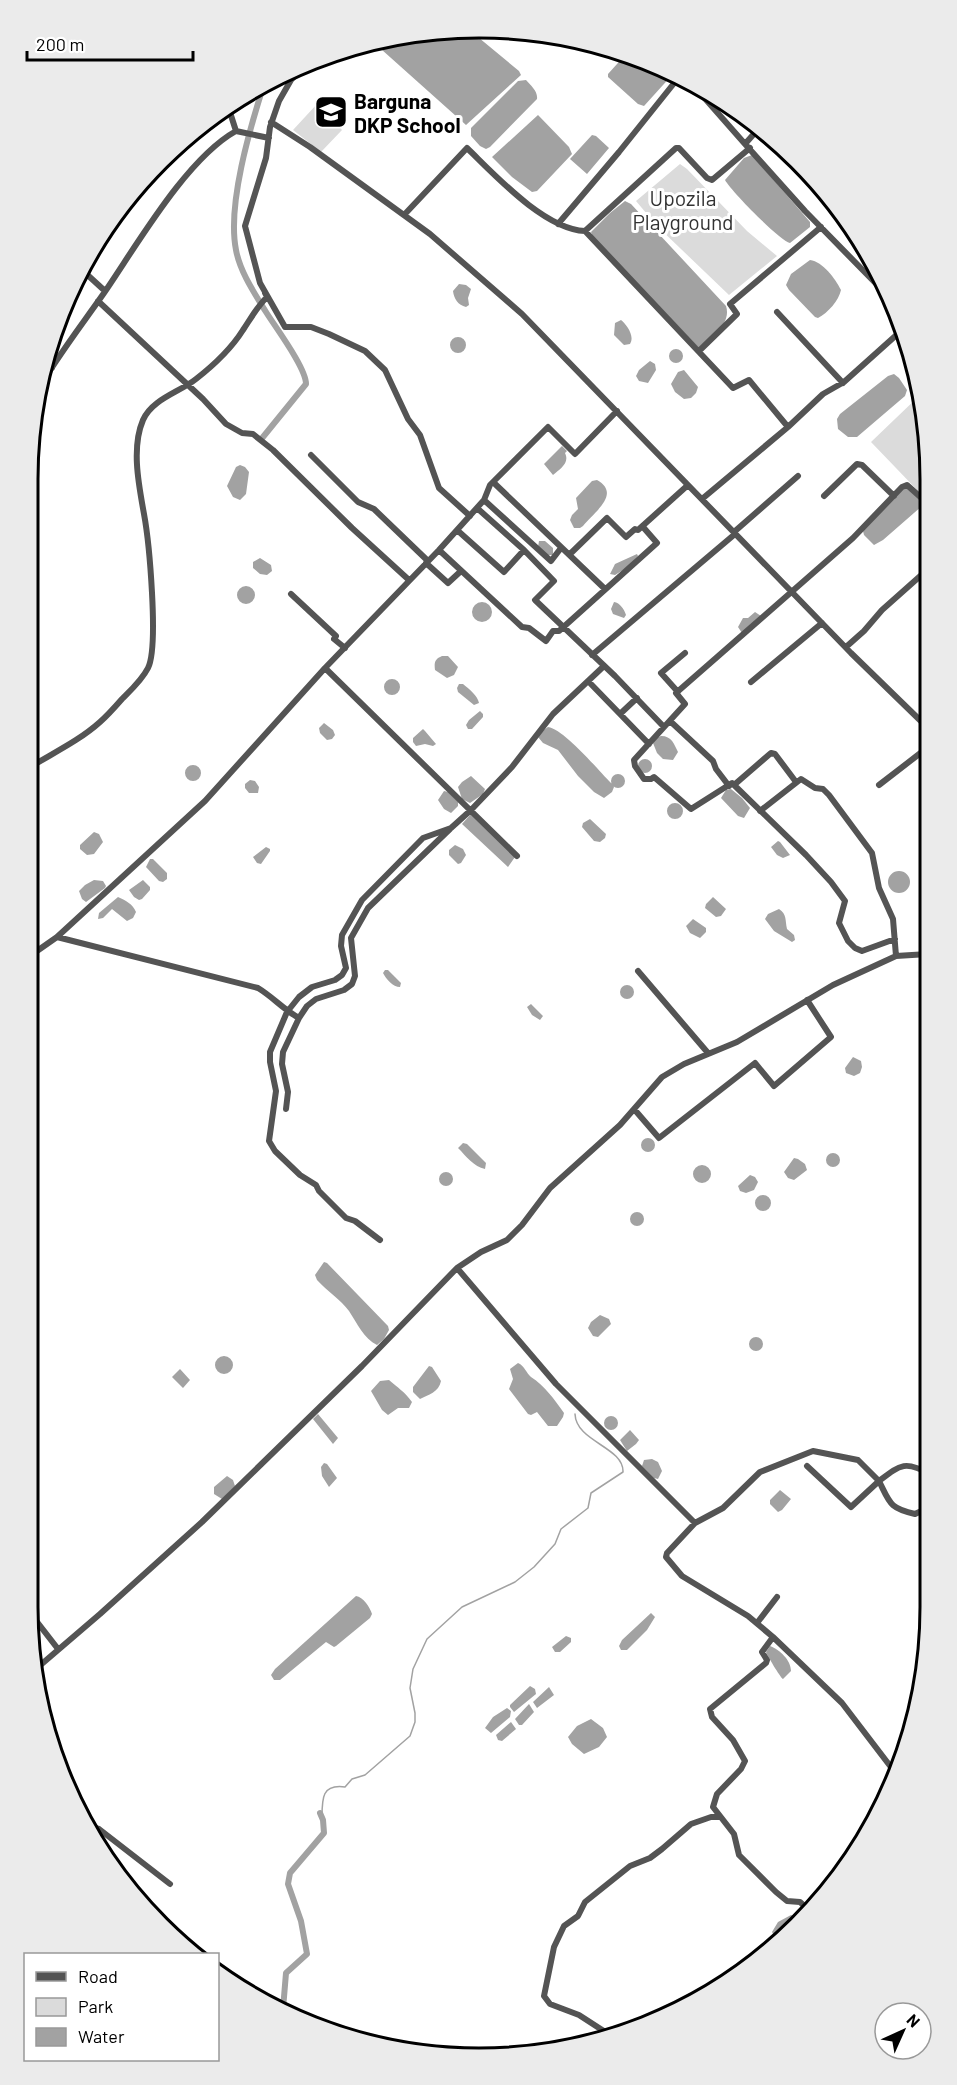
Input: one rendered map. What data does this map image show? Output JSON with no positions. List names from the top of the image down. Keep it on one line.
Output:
{"parks":["Upozila Playground"],"places":{"school or university":["Barguna DKP School"]},"legend":["Road","Park","Water"],"scale_bar":"200 m","north":"top right"}
